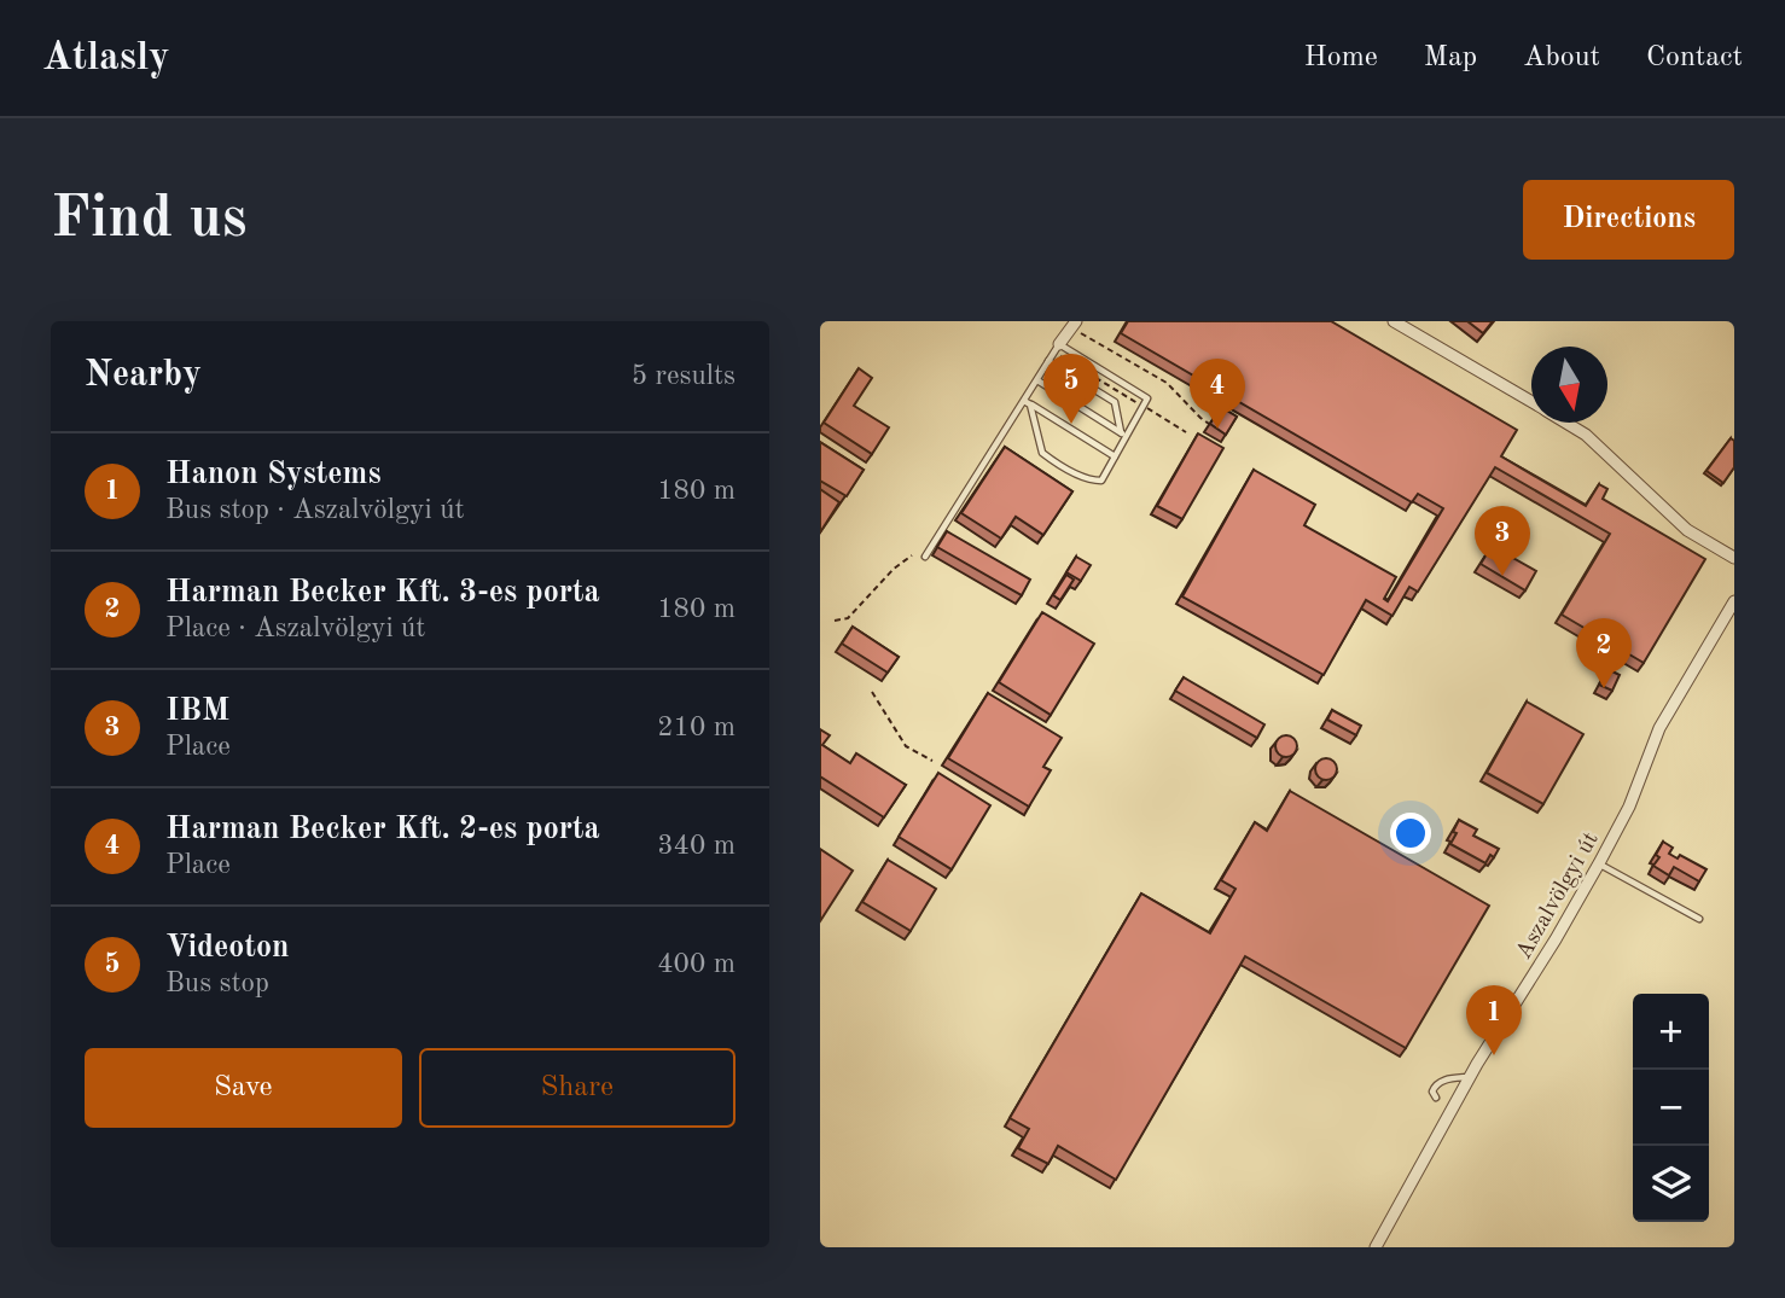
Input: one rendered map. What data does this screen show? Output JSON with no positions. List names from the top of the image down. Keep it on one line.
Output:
{"streets":{"street":["Aszalvölgyi út"]},"north":"bottom","page":{"header":"Atlasly","nav":["Home","Map","About","Contact"],"buttons":["Directions",["Save","Share"]],"title":"Find us","heading":["Nearby","5 results"],"pins":["5","4","3","2","1"],"list":[{"mark":"1","name":"Hanon Systems","note":"Bus stop · Aszalvölgyi út","value":"180 m"},{"mark":"2","name":"Harman Becker Kft. 3-es porta","note":"Place · Aszalvölgyi út","value":"180 m"},{"mark":"3","name":"IBM","note":"Place","value":"210 m"},{"mark":"4","name":"Harman Becker Kft. 2-es porta","note":"Place","value":"340 m"},{"mark":"5","name":"Videoton","note":"Bus stop","value":"400 m"}],"map_buttons":["+","−"]}}
